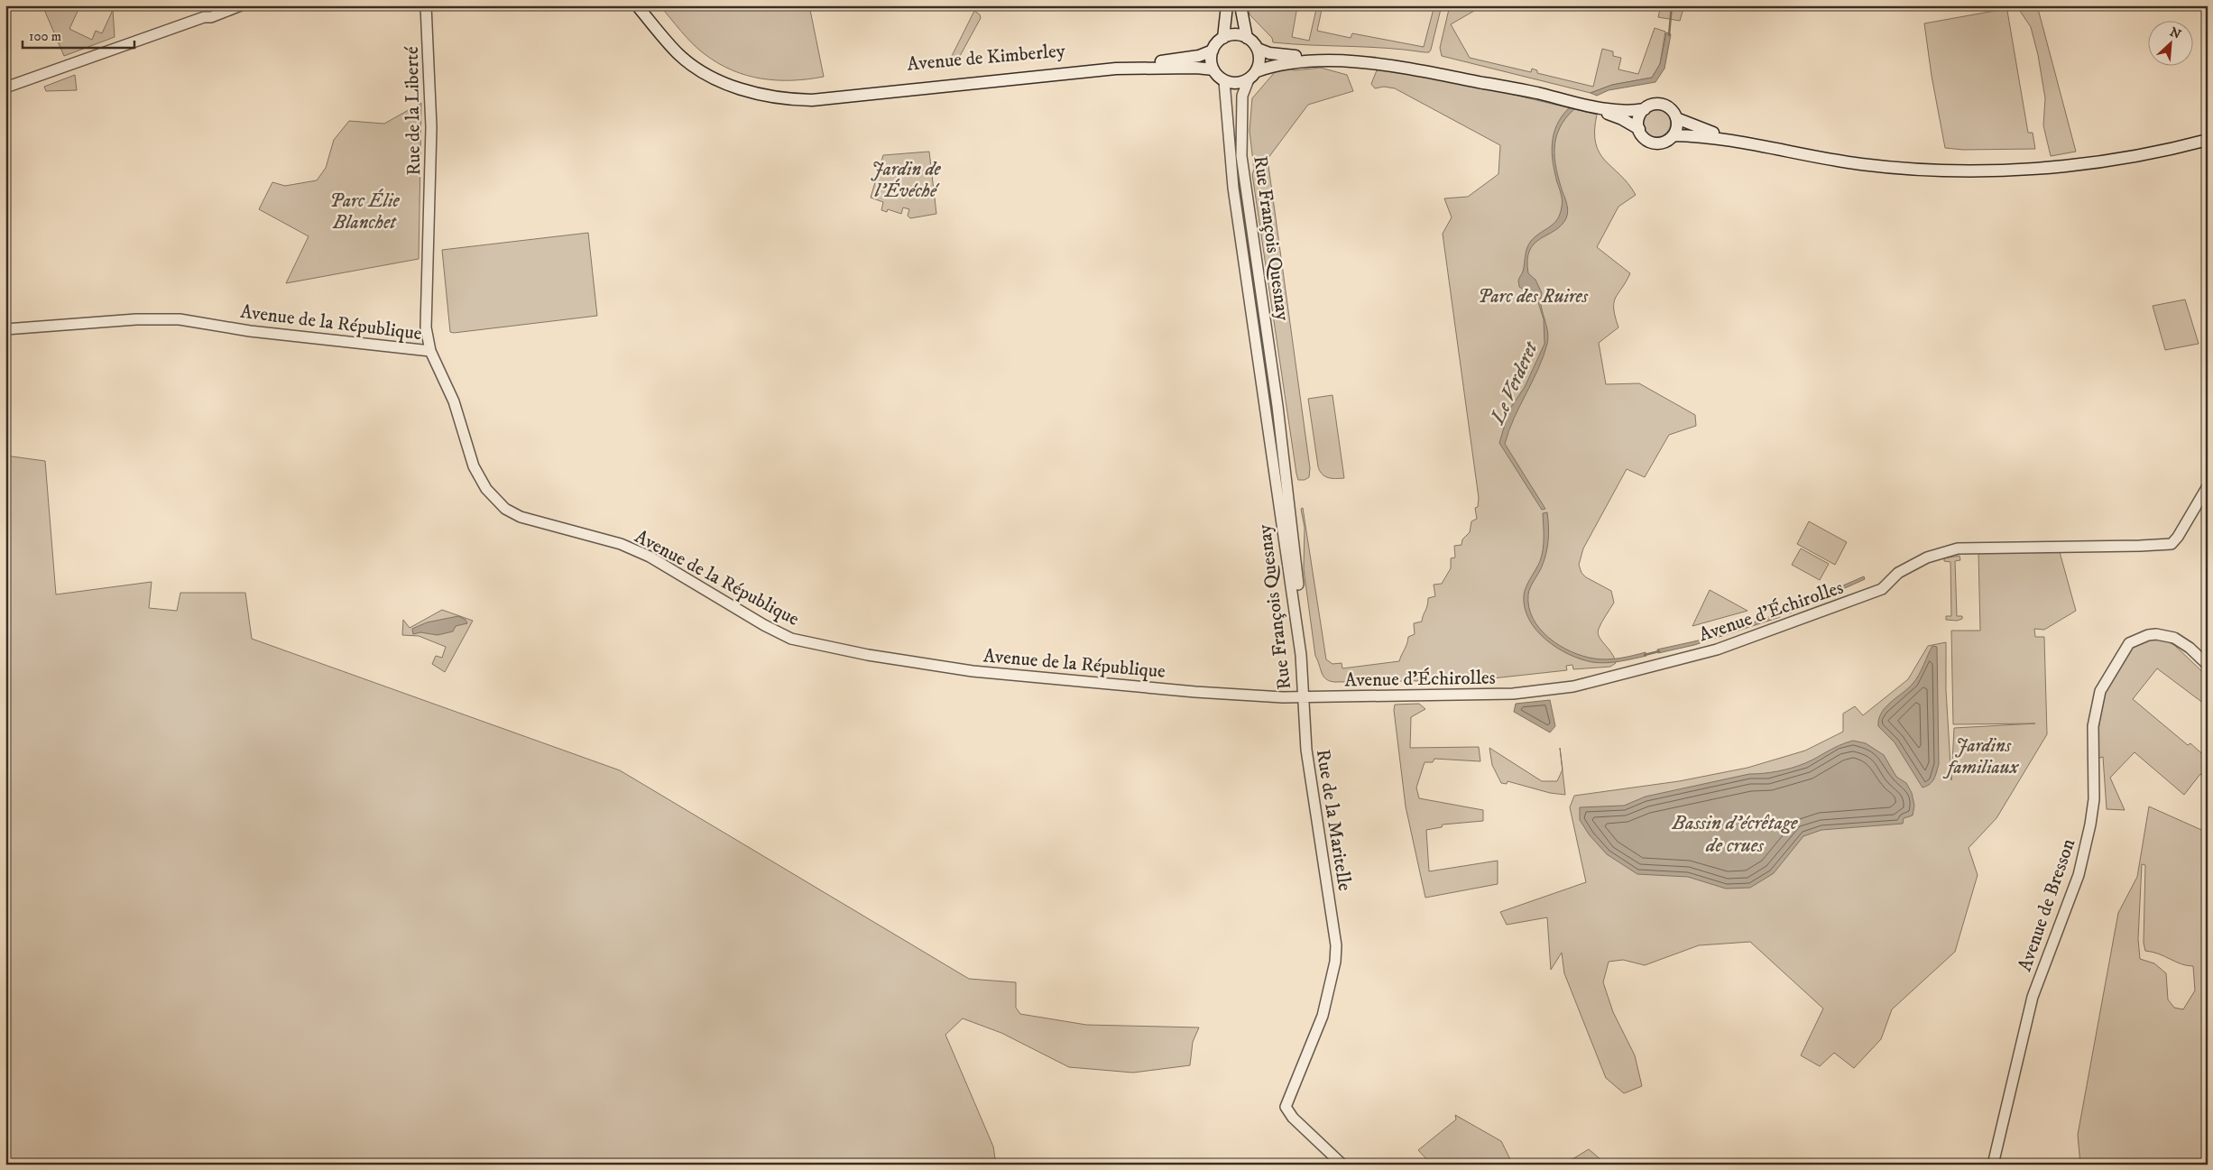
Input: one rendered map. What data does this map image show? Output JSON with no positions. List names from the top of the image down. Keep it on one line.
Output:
{"streets":{"main road":["Avenue de Kimberley","Rue François Quesnay"],"street":["Rue de la Liberté","Avenue de la République","Avenue d'Échirolles","Rue de la Maritelle","Avenue de Bresson"]},"crossings":[["Avenue de Kimberley","Rue François Quesnay"],["Rue de la Liberté","Avenue de la République"],["Rue François Quesnay","Avenue de la République"],["Rue François Quesnay","Avenue d'Échirolles"],["Rue François Quesnay","Rue de la Maritelle"],["Avenue de la République","Avenue d'Échirolles"],["Avenue de la République","Rue de la Maritelle"],["Avenue d'Échirolles","Rue de la Maritelle"]],"water":["Le Verderet","Bassin d'écrêtage de crues"],"parks":["Jardin de l'Évéché","Parc Élie Blanchet","Parc des Ruires","Jardins familiaux"],"scale_bar":"100 m","north":"top right"}
